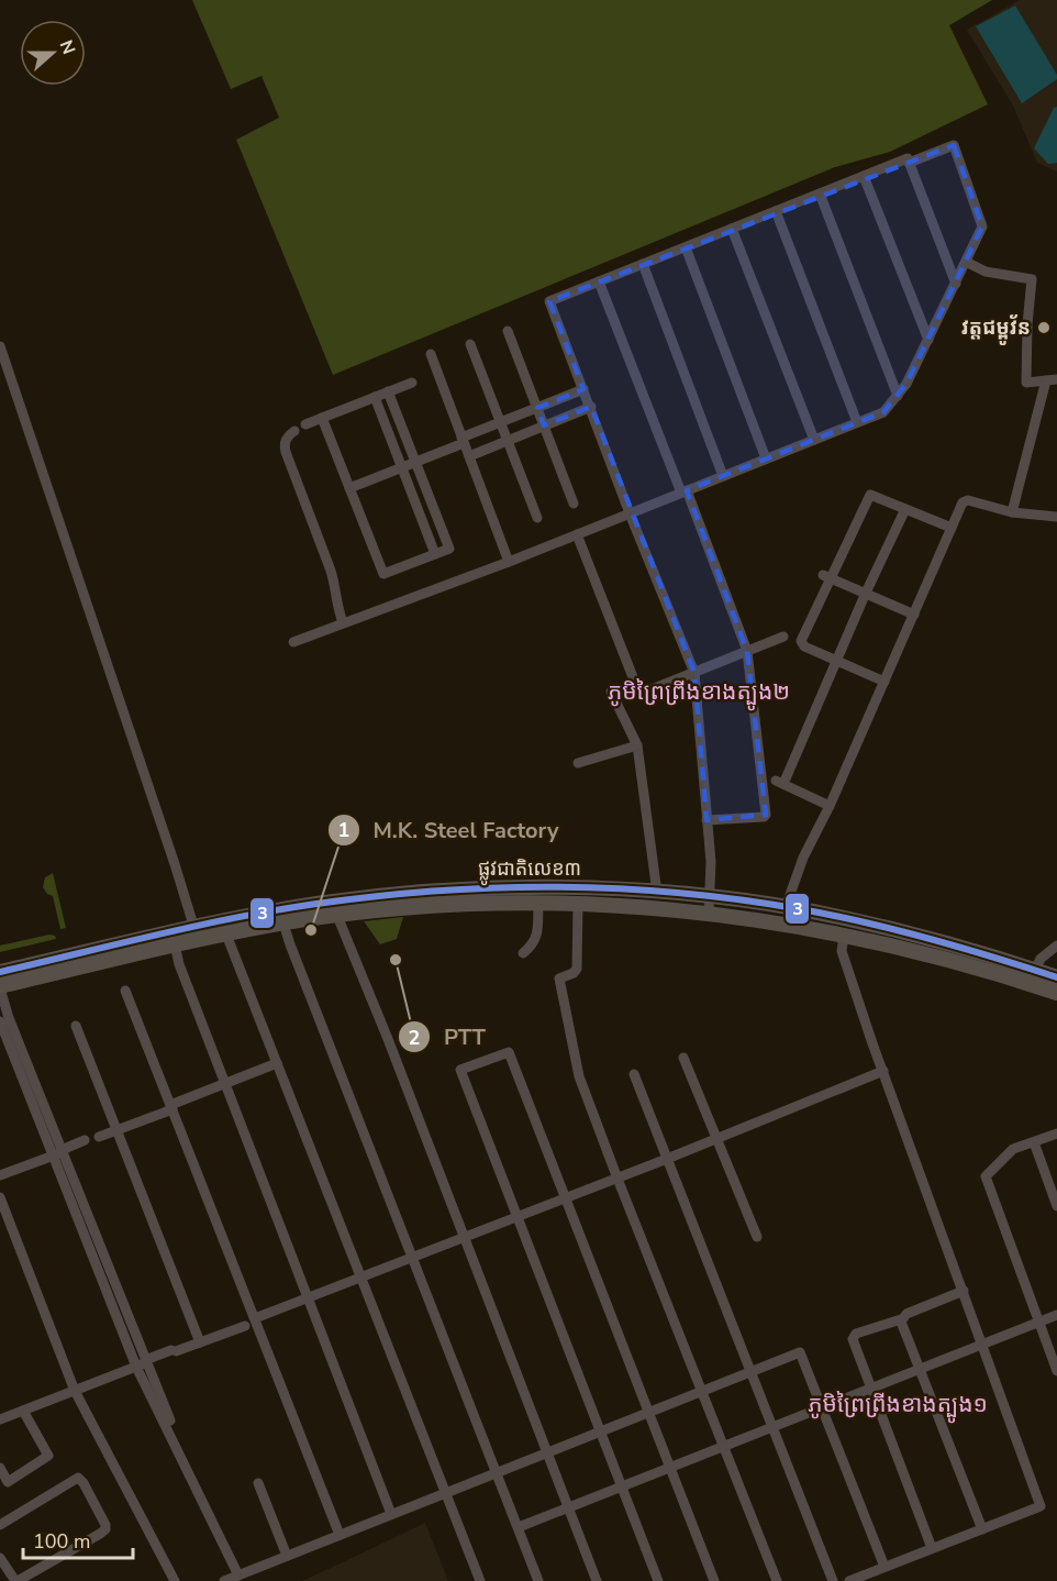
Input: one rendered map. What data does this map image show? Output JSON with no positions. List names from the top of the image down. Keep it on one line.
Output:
{"streets":{"highway":["ផ្លូវជាតិលេខ៣"]},"districts":["ភូមិព្រៃព្រីងខាងត្បូង២","ភូមិព្រៃព្រីងខាងត្បូង១"],"places":["វត្តជម្ពូវ័ន","M.K. Steel Factory","PTT"],"lines":["transit line 3"],"scale_bar":"100 m","north":"right"}
